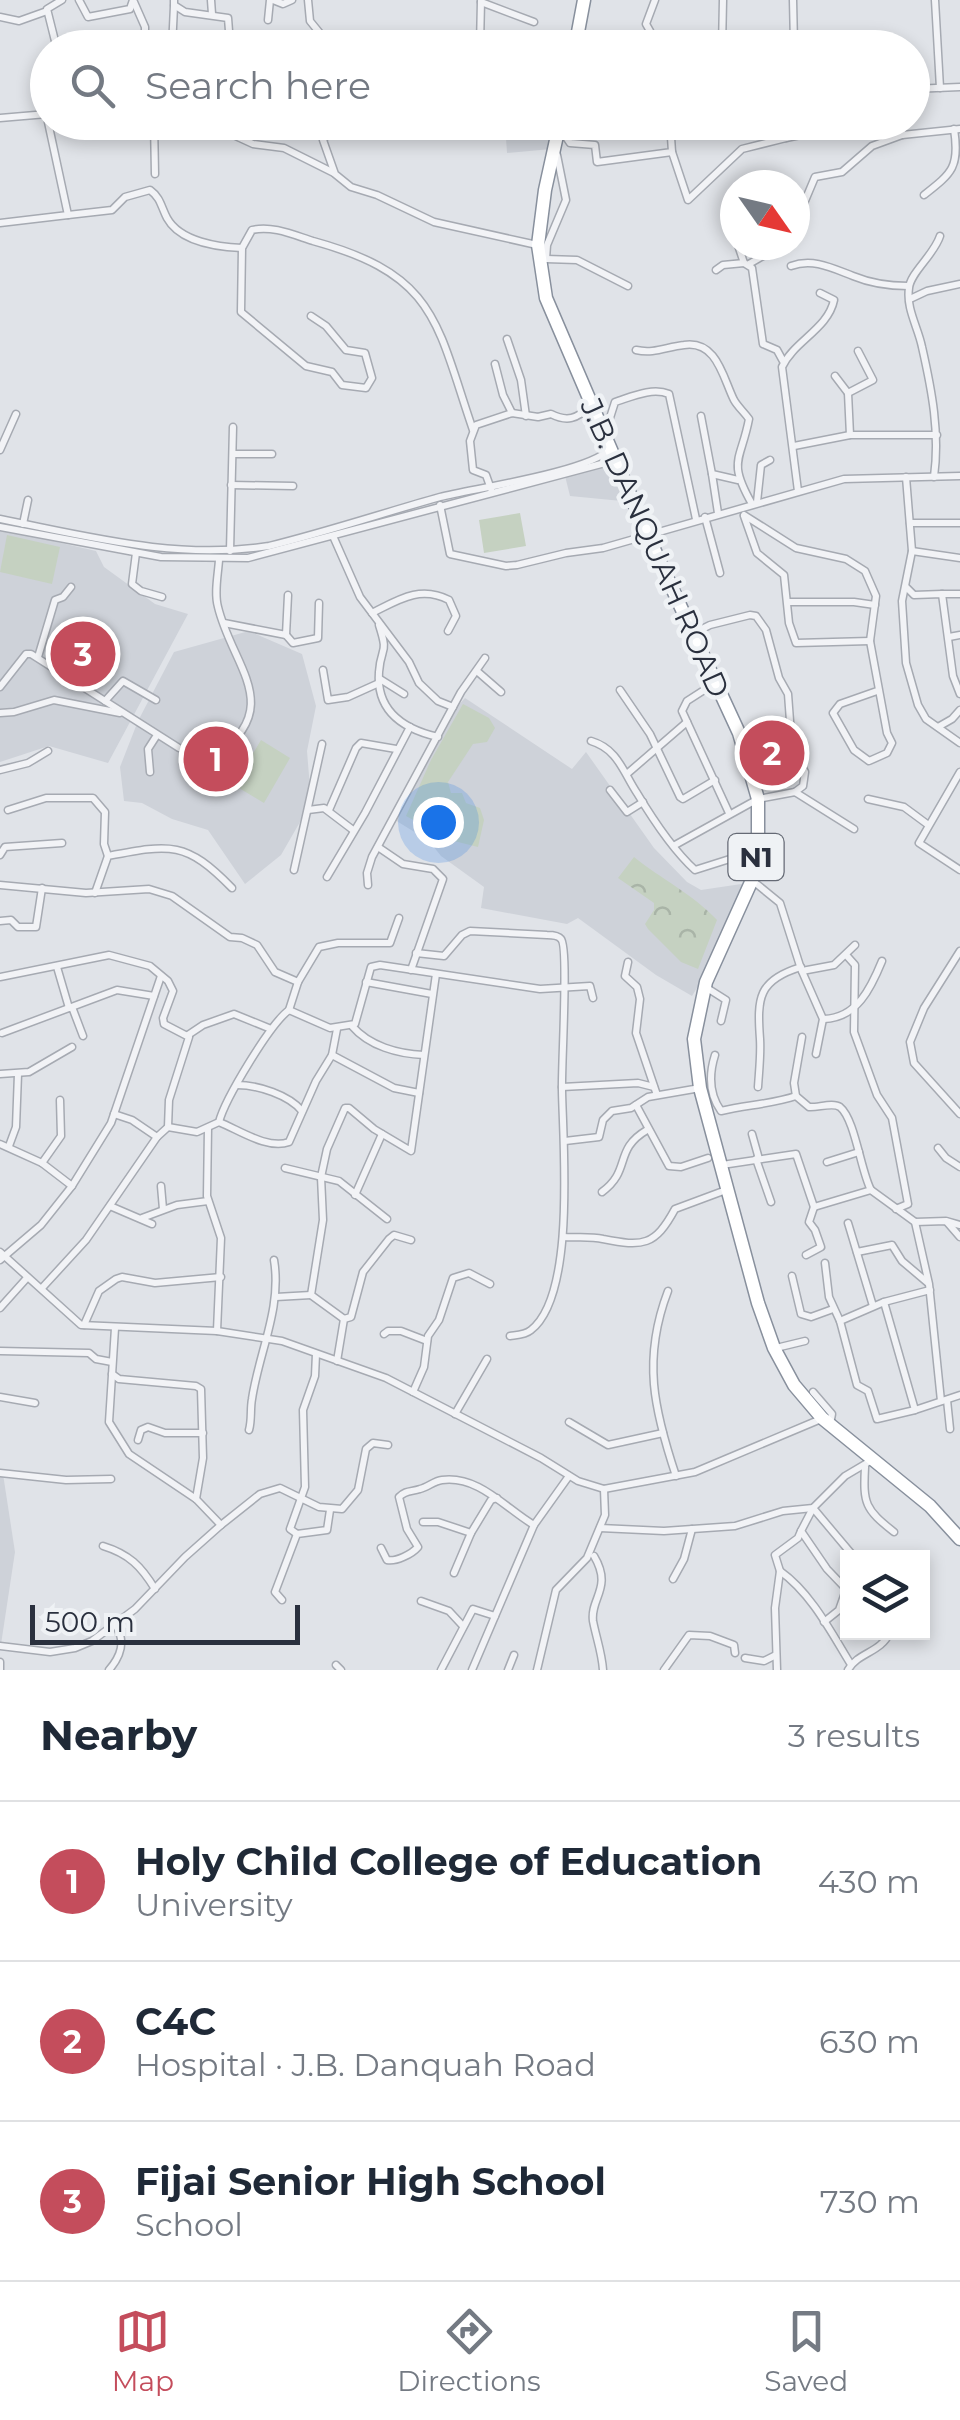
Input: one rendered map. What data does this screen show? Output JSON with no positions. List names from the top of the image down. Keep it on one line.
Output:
{"streets":{"highway":["J.B. DANQUAH ROAD","N1"]},"scale_bar":"500 m","north":"bottom right","page":{"search":"Search here","pins":["3","2","1"],"scale":"500 m","heading":["Nearby","3 results"],"list":[{"mark":"1","name":"Holy Child College of Education","note":"University","value":"430 m"},{"mark":"2","name":"C4C","note":"Hospital · J.B. Danquah Road","value":"630 m"},{"mark":"3","name":"Fijai Senior High School","note":"School","value":"730 m"}],"nav":["Map","Directions","Saved"]}}
